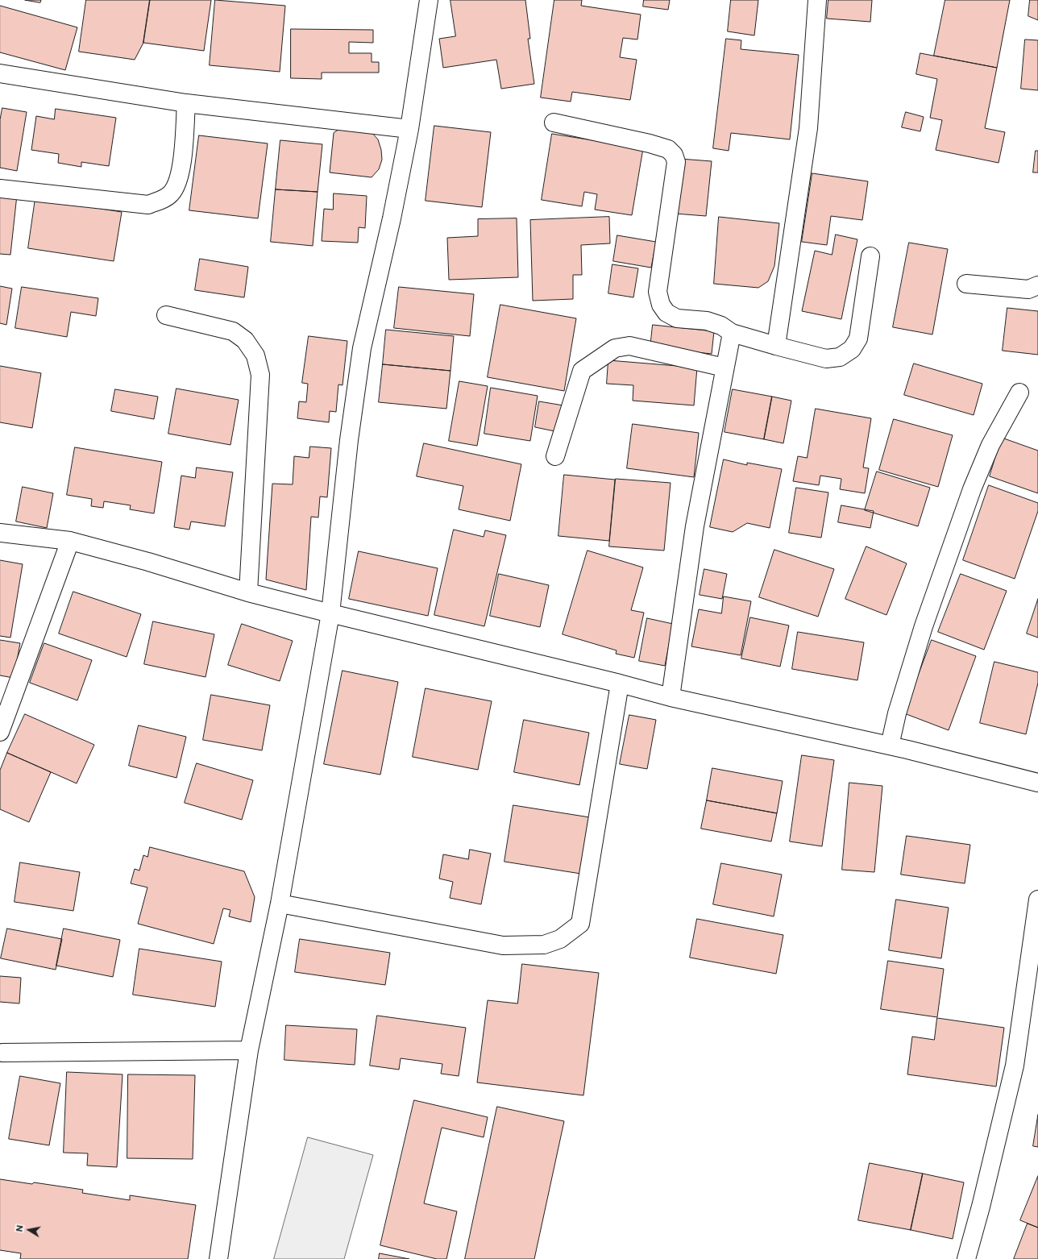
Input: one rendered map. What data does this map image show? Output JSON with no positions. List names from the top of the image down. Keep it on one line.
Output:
{"north":"left"}
